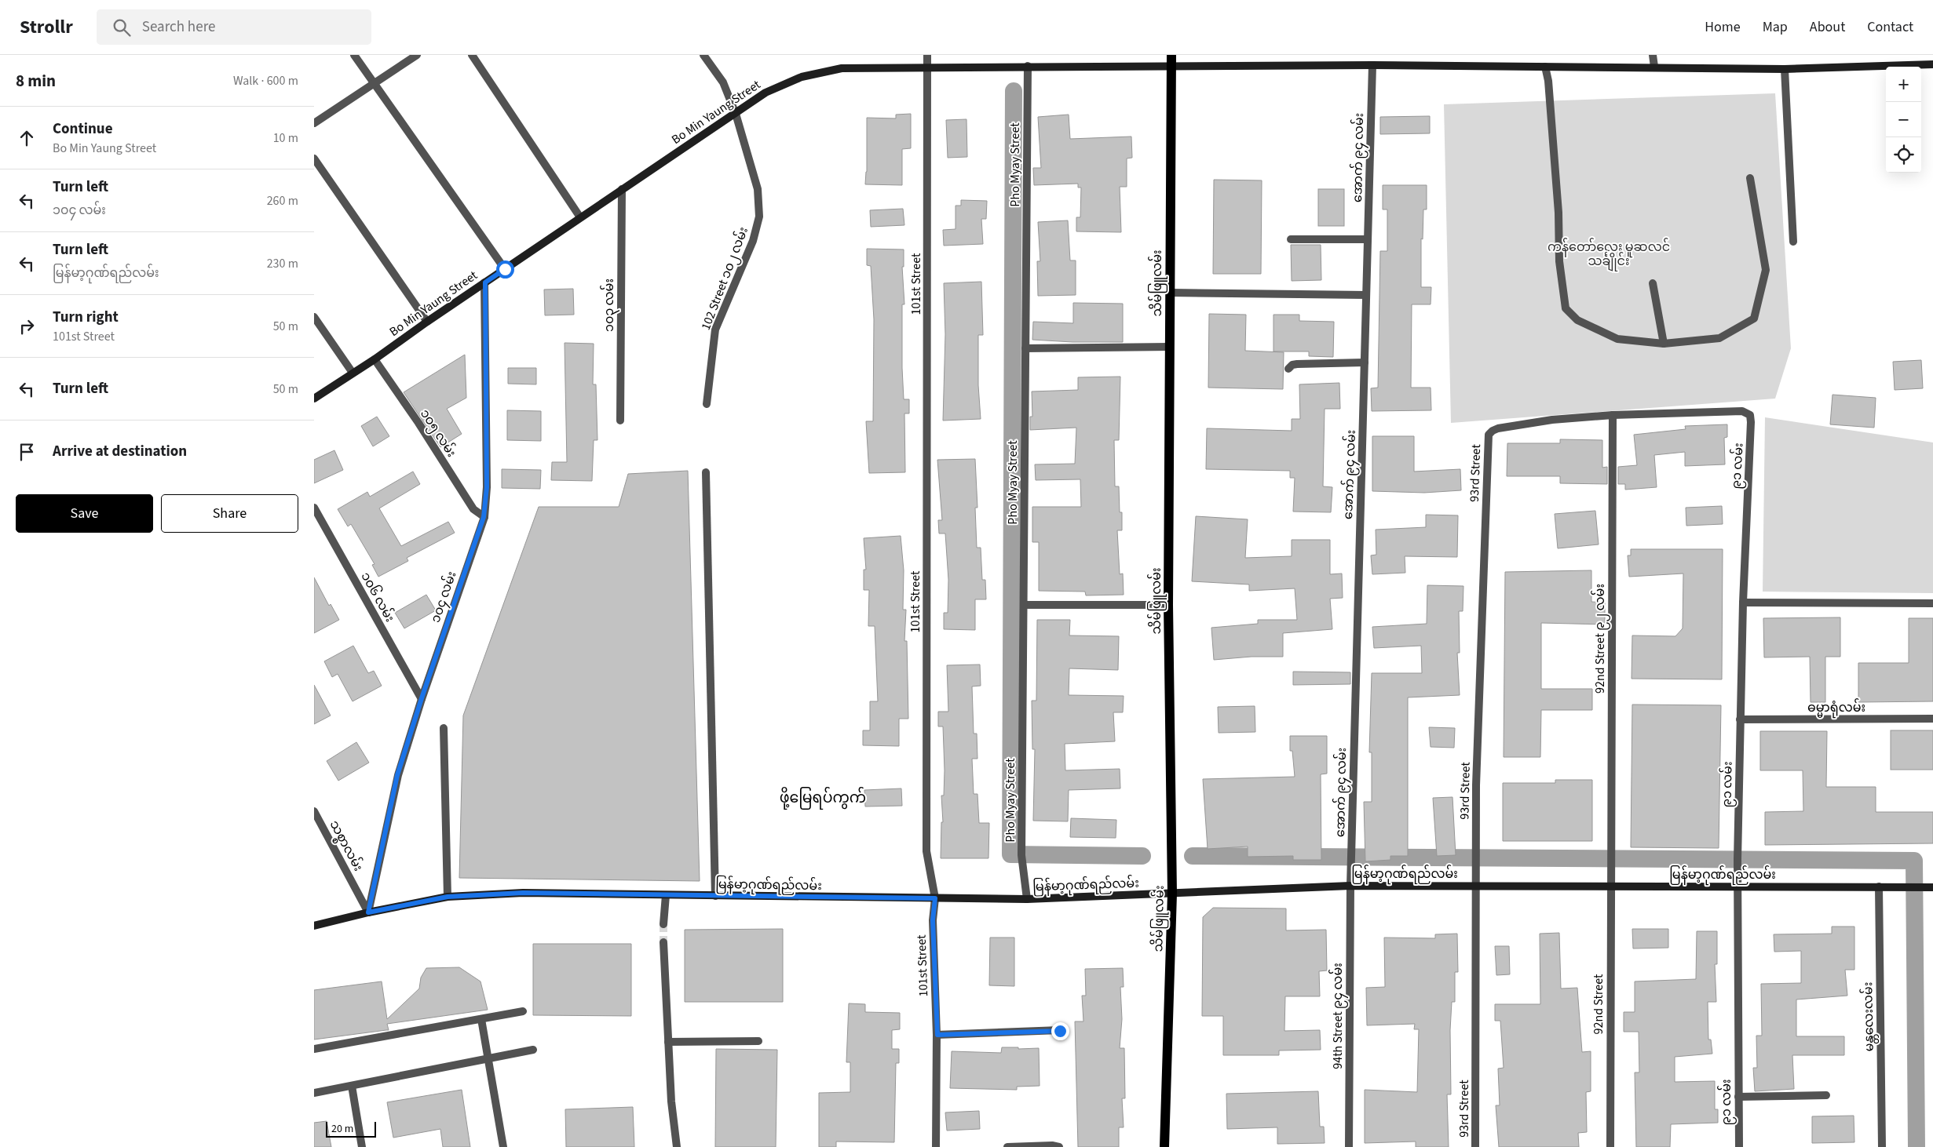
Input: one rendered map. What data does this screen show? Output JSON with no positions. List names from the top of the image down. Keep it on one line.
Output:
{"streets":{"main road":["Bo Min Yaung Street","သိမ်ဖြူလမ်း","မြန်မာ့ဂုဏ်ရည်လမ်း"],"street":["အောက် ၉၄ လမ်း","Pho Myay Street","102 Street ၁၀၂ လမ်း","101st Street","၁၀၃ လမ်း","၁၀၅ လမ်း","၉၁ လမ်း","93rd Street","၁၀၆ လမ်း","၁၀၄ လမ်း","92nd Street ၉၂ လမ်း","ဓမ္မာရုံလမ်း","သစ္စာလမ်း","92nd Street","94th Street ၉၄ လမ်း","မန္တလေးလမ်း"]},"crossings":[["Bo Min Yaung Street","အောက် ၉၄ လမ်း"],["Bo Min Yaung Street","Pho Myay Street"],["Bo Min Yaung Street","102 Street ၁၀၂ လမ်း"],["Bo Min Yaung Street","သိမ်ဖြူလမ်း"],["Bo Min Yaung Street","101st Street"],["Bo Min Yaung Street","၁၀၃ လမ်း"],["Bo Min Yaung Street","၁၀၅ လမ်း"],["Bo Min Yaung Street","၁၀၄ လမ်း"],["အောက် ၉၄ လမ်း","မြန်မာ့ဂုဏ်ရည်လမ်း"],["အောက် ၉၄ လမ်း","94th Street ၉၄ လမ်း"],["Pho Myay Street","မြန်မာ့ဂုဏ်ရည်လမ်း"],["သိမ်ဖြူလမ်း","မြန်မာ့ဂုဏ်ရည်လမ်း"],["101st Street","မြန်မာ့ဂုဏ်ရည်လမ်း"],["၁၀၅ လမ်း","၁၀၄ လမ်း"],["၉၁ လမ်း","93rd Street"],["၉၁ လမ်း","92nd Street ၉၂ လမ်း"],["၉၁ လမ်း","ဓမ္မာရုံလမ်း"],["၉၁ လမ်း","မြန်မာ့ဂုဏ်ရည်လမ်း"],["93rd Street","92nd Street ၉၂ လမ်း"],["93rd Street","မြန်မာ့ဂုဏ်ရည်လမ်း"],["၁၀၆ လမ်း","၁၀၄ လမ်း"],["၁၀၄ လမ်း","သစ္စာလမ်း"],["၁၀၄ လမ်း","မြန်မာ့ဂုဏ်ရည်လမ်း"],["92nd Street ၉၂ လမ်း","92nd Street"],["သစ္စာလမ်း","မြန်မာ့ဂုဏ်ရည်လမ်း"],["မြန်မာ့ဂုဏ်ရည်လမ်း","92nd Street"],["မြန်မာ့ဂုဏ်ရည်လမ်း","94th Street ၉၄ လမ်း"],["မြန်မာ့ဂုဏ်ရည်လမ်း","မန္တလေးလမ်း"]],"districts":["ဖို့မြေရပ်ကွက်"],"parks":["ကန်တော်လေး မူဆလင် သင်္ချိုင်း"],"scale_bar":"20 m","page":{"header":"Strollr","search":"Search here","nav":["Home","Map","About","Contact"],"heading":["8 min","Walk · 600 m"],"map_buttons":["+","−"],"list":[["Continue","Bo Min Yaung Street","10 m"],["Turn left","၁၀၄ လမ်း","260 m"],["Turn left","မြန်မာ့ဂုဏ်ရည်လမ်း","230 m"],["Turn right","101st Street","50 m"],["Turn left","50 m"],"Arrive at destination"],"buttons":["Save","Share"],"scale":"20 m"}}
